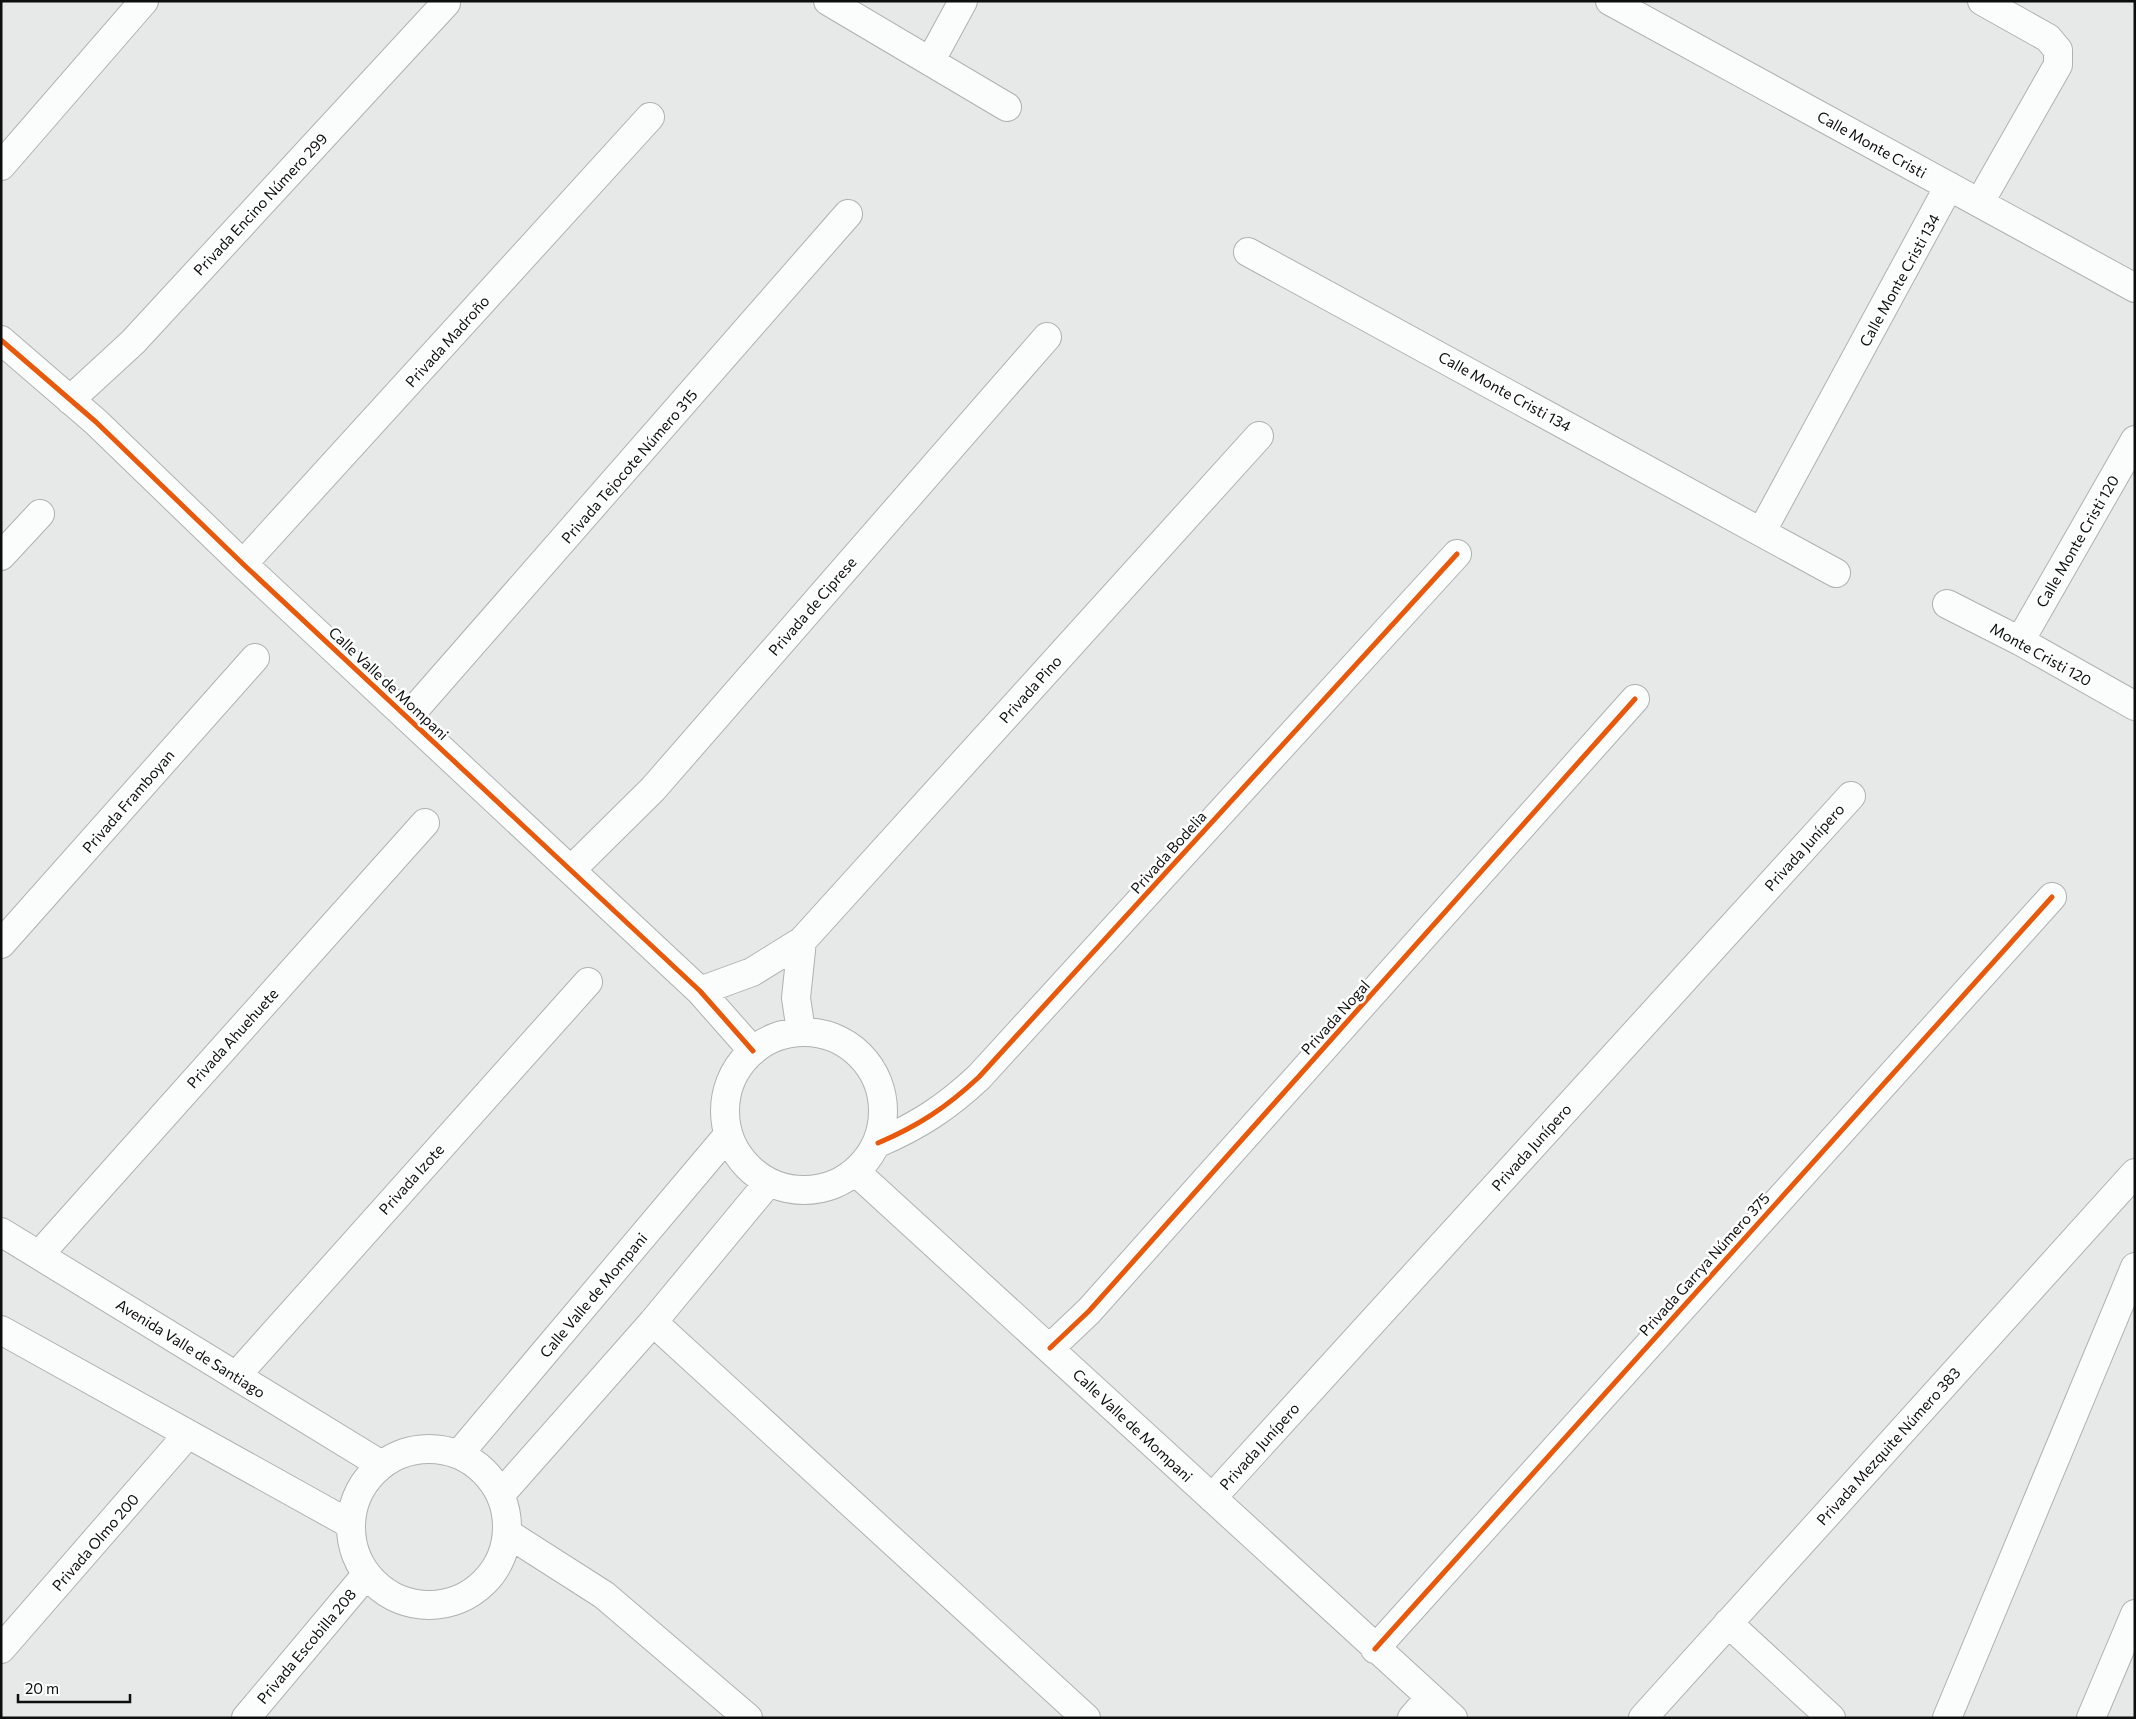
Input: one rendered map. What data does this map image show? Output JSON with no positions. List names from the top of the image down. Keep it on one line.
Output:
{"streets":{"street":["Calle Monte Cristi","Privada Encino Número 299","Calle Monte Cristi 134","Privada Madroño","Privada Tejocote Número 315","Calle Monte Cristi 120","Privada de Ciprese","Monte Cristi 120","Calle Valle de Mompani","Privada Pino","Privada Framboyan","Privada Junípero","Privada Bodelia","Privada Nogal","Privada Ahuehuete","Privada Izote","Privada Garrya Número 375","Avenida Valle de Santiago","Privada Mezquite Número 383","Privada Olmo 200","Privada Escobilla 208"]},"crossings":[["Calle Monte Cristi","Calle Monte Cristi 134"],["Privada Encino Número 299","Calle Valle de Mompani"],["Privada Madroño","Calle Valle de Mompani"],["Privada Tejocote Número 315","Calle Valle de Mompani"],["Calle Monte Cristi 120","Monte Cristi 120"],["Privada de Ciprese","Calle Valle de Mompani"],["Calle Valle de Mompani","Privada Pino"],["Calle Valle de Mompani","Privada Junípero"],["Calle Valle de Mompani","Privada Bodelia"],["Calle Valle de Mompani","Privada Nogal"],["Calle Valle de Mompani","Privada Garrya Número 375"],["Calle Valle de Mompani","Avenida Valle de Santiago"],["Calle Valle de Mompani","Privada Escobilla 208"],["Privada Ahuehuete","Avenida Valle de Santiago"],["Privada Izote","Avenida Valle de Santiago"],["Avenida Valle de Santiago","Privada Escobilla 208"]],"scale_bar":"20 m"}
